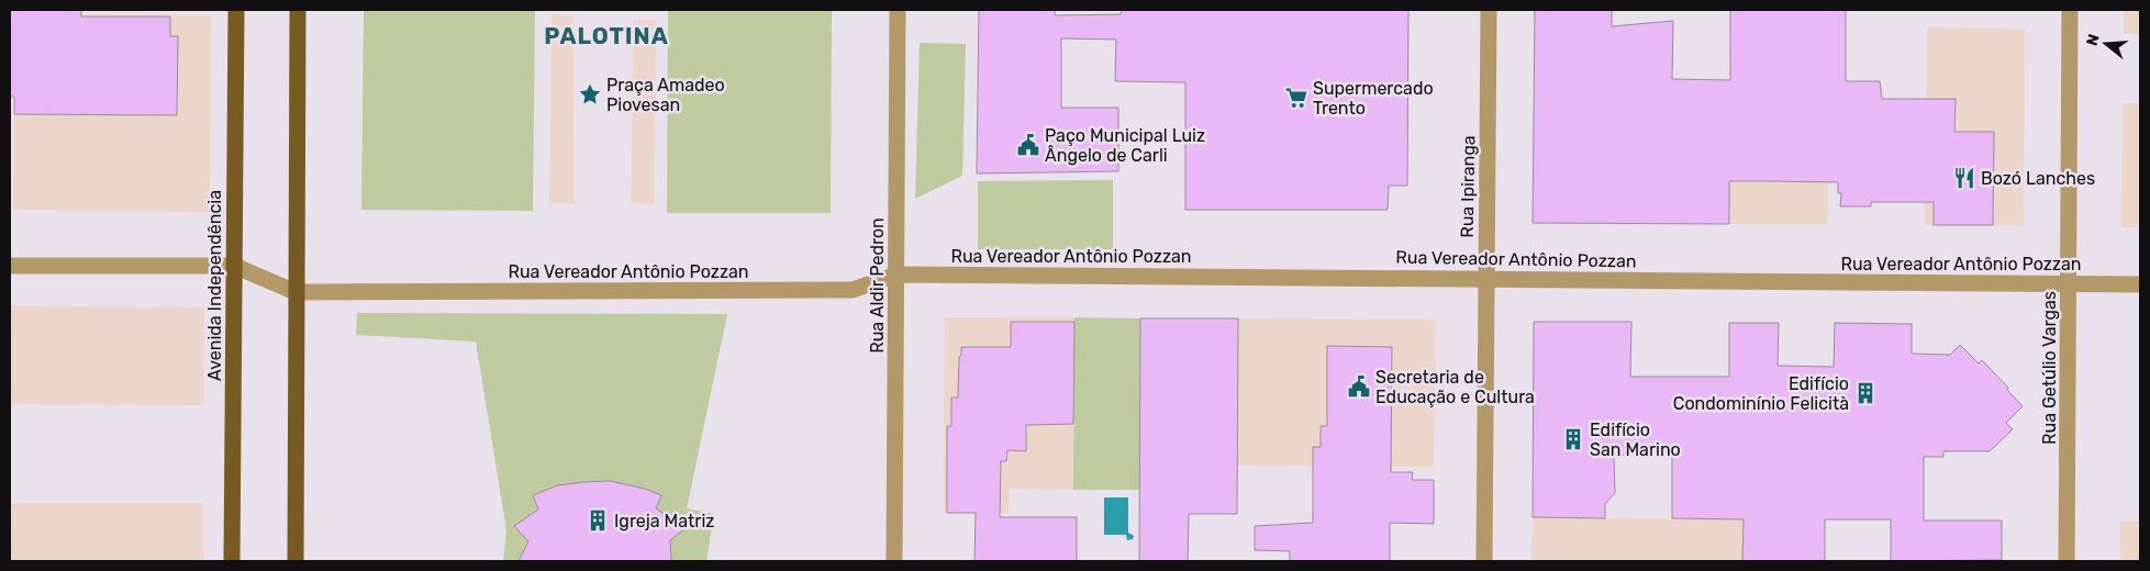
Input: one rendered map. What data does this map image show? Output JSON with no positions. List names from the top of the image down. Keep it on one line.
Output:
{"streets":{"main road":["Avenida Independência"],"street":["Rua Ipiranga","Rua Vereador Antônio Pozzan","Rua Aldir Pedron","Rua Getúlio Vargas"]},"crossings":[["Rua Ipiranga","Rua Vereador Antônio Pozzan"],["Rua Vereador Antônio Pozzan","Avenida Independência"],["Rua Vereador Antônio Pozzan","Rua Aldir Pedron"],["Rua Vereador Antônio Pozzan","Rua Getúlio Vargas"]],"districts":["PALOTINA"],"places":{"place":["Praça Amadeo Piovesan"],"supermarket":["Supermercado Trento"],"public building":["Paço Municipal Luiz Ângelo de Carli","Secretaria de Educação e Cultura"],"restaurant":["Bozó Lanches"],"building":["Edifício Condominínio Felicità","Edifício San Marino","Igreja Matriz"]},"north":"left"}
